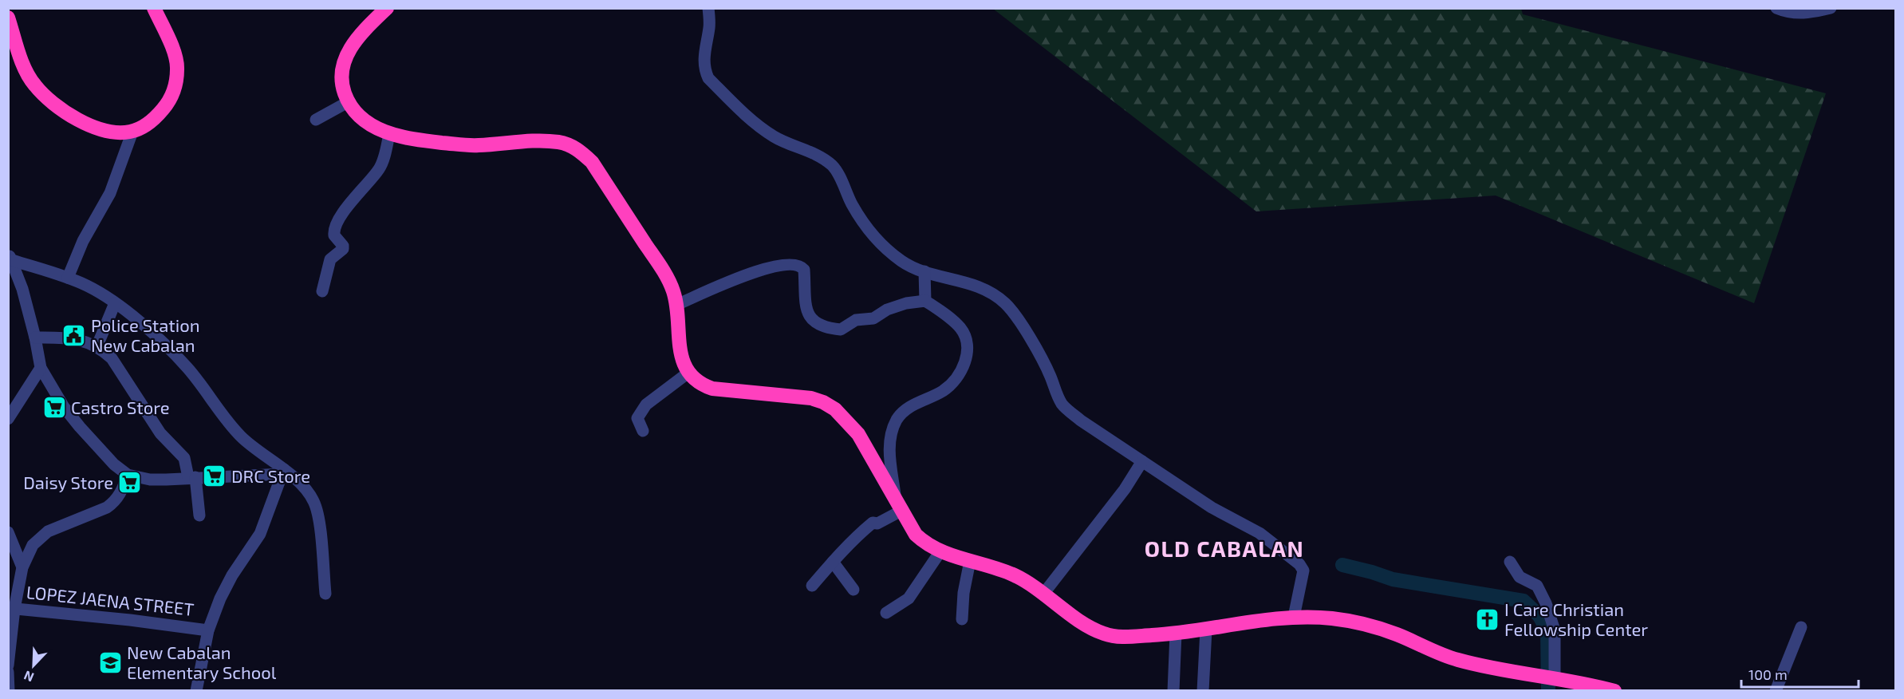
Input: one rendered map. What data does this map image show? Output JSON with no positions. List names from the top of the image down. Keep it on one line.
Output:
{"streets":{"street":["LOPEZ JAENA STREET"]},"districts":["OLD CABALAN"],"places":{"public building":["Police Station New Cabalan"],"supermarket":["Castro Store","DRC Store","Daisy Store"],"church":["I Care Christian Fellowship Center"],"school or university":["New Cabalan Elementary School"]},"scale_bar":"100 m","north":"bottom left"}
